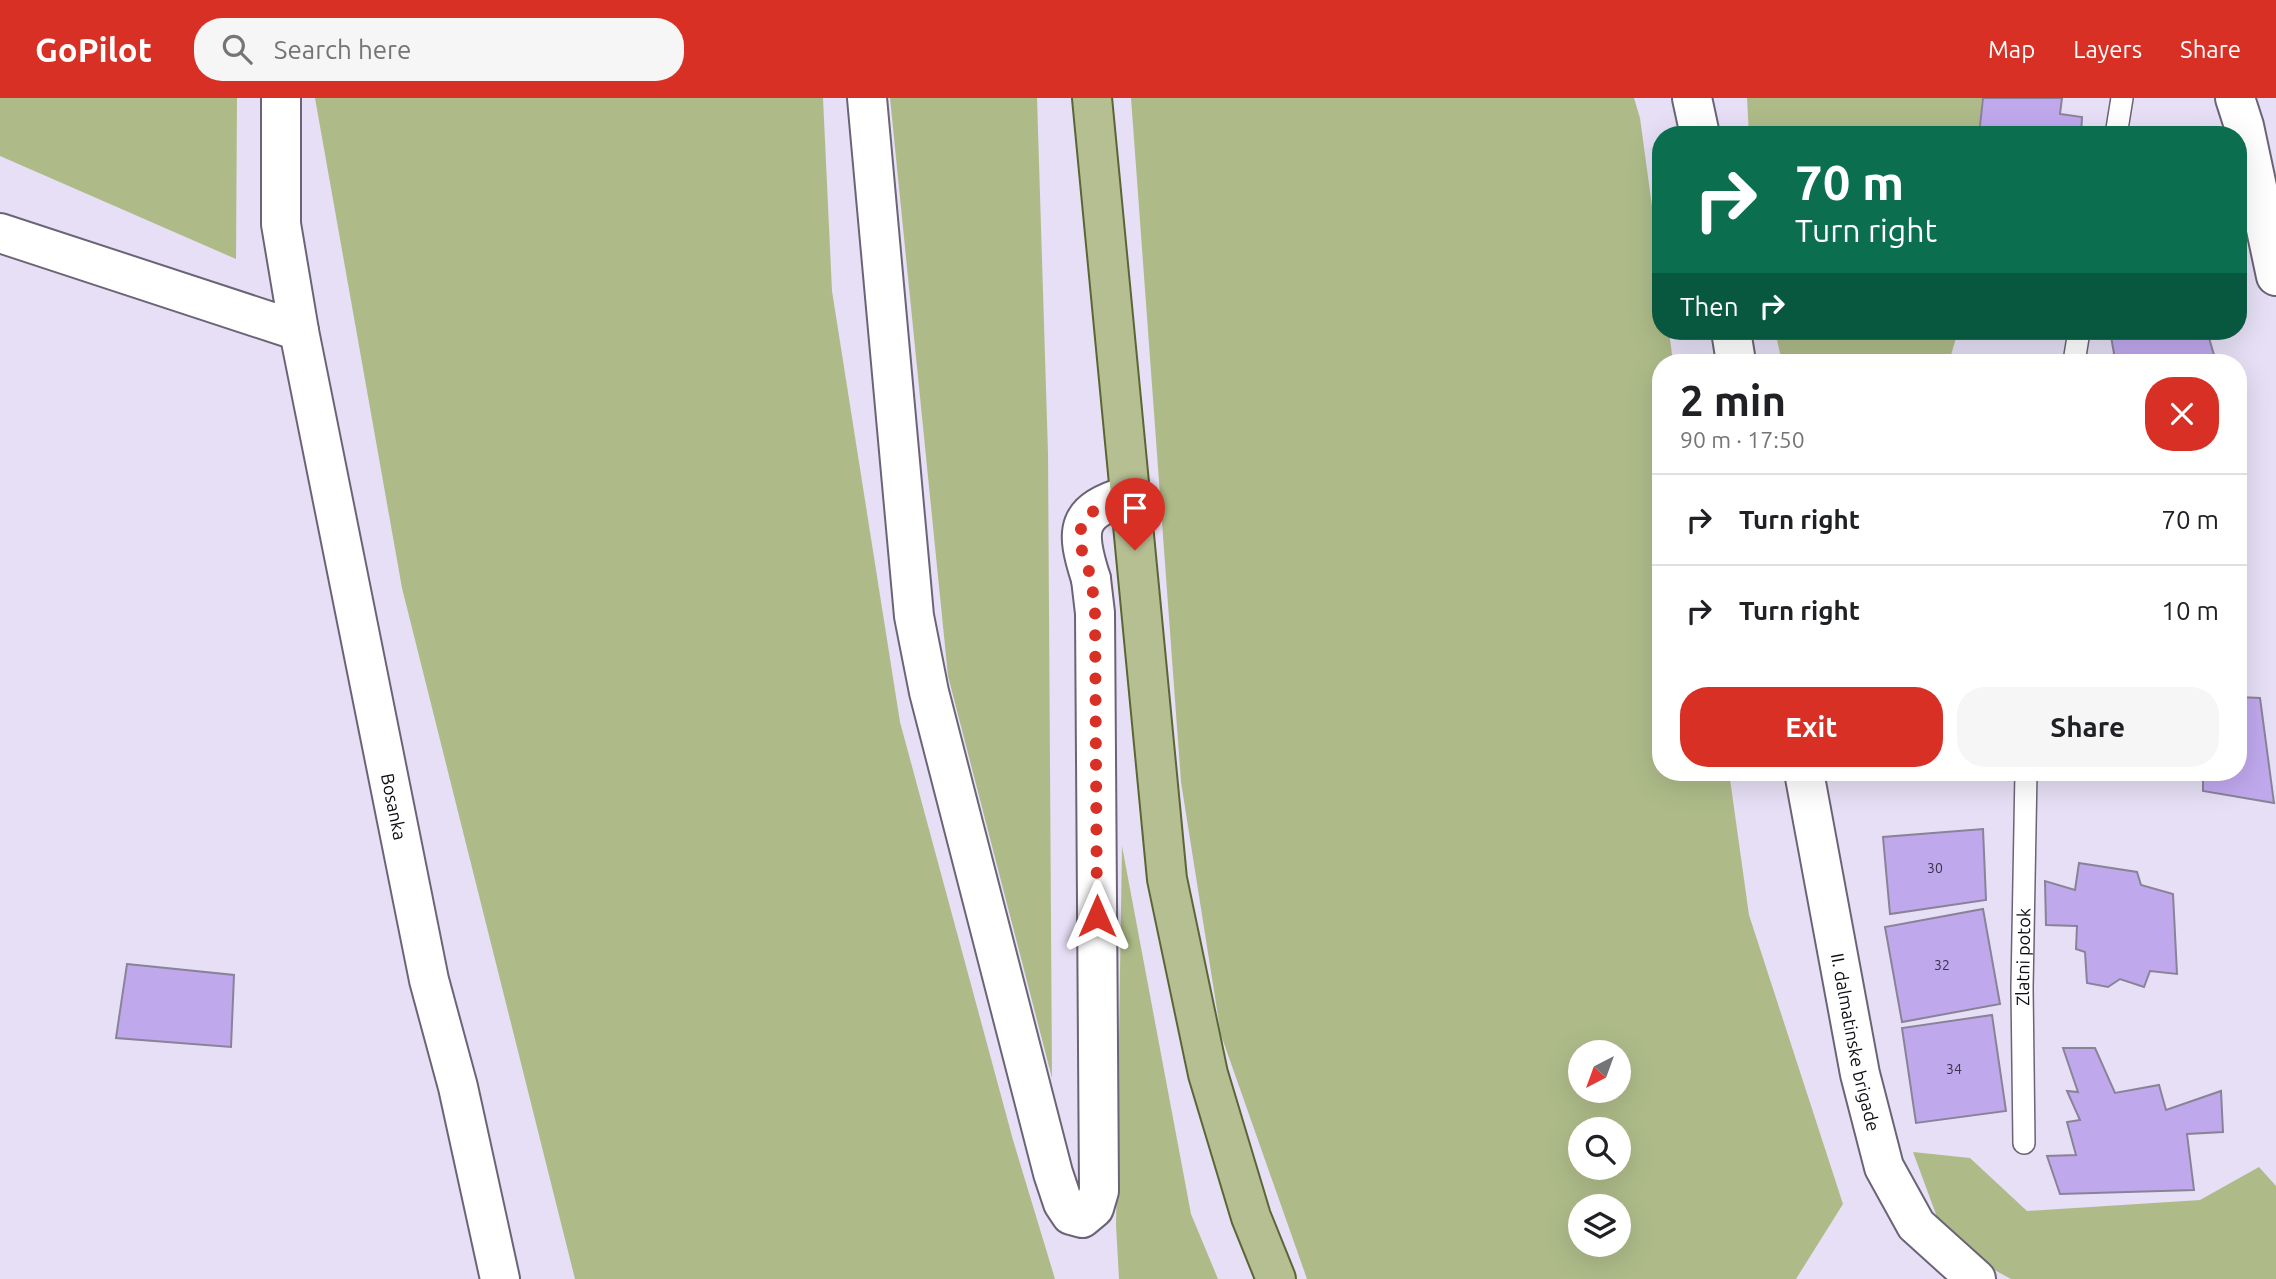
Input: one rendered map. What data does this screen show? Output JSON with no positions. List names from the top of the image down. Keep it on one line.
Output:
{"streets":{"street":["Bosanka","II. dalmatinske brigade"],"lane":["Zlatni potok"]},"house_numbers":["30","32","34"],"north":"bottom left","page":{"header":"GoPilot","search":"Search here","nav":["Map","Layers","Share"],"turn":["70 m","Turn right"],"then":"Then","heading":["2 min","90 m · 17:50"],"list":[{"name":"Turn right","value":"70 m"},{"name":"Turn right","value":"10 m"}],"buttons":["Exit","Share"]}}
